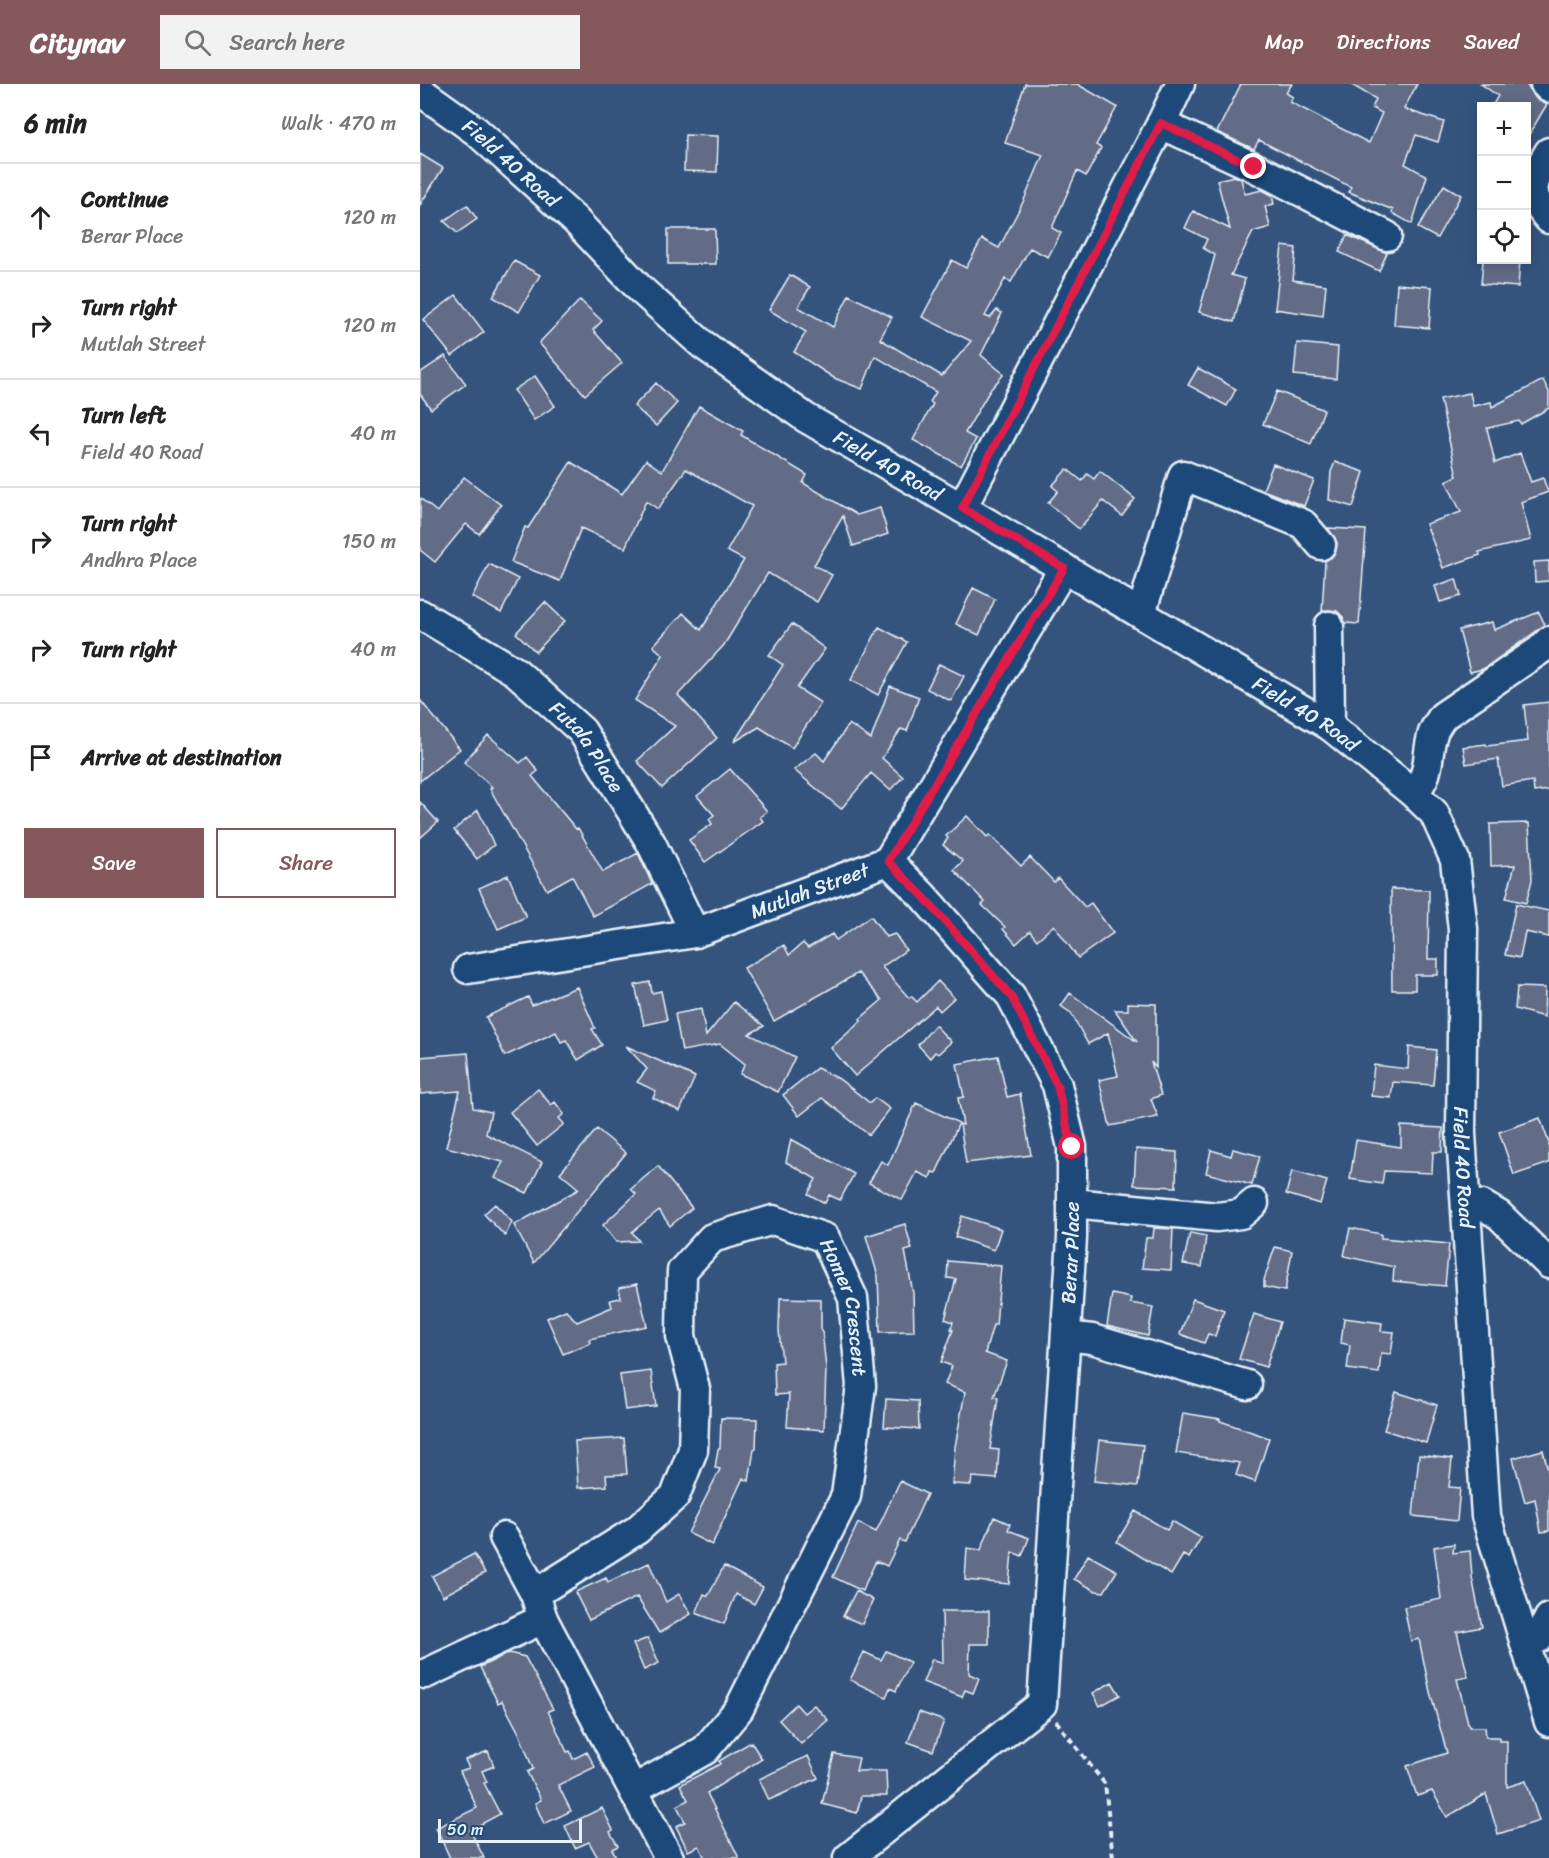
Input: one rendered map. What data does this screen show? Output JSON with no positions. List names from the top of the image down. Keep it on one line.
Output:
{"streets":{"street":["Field 40 Road","Futala Place","Mutlah Street","Berar Place","Homer Crescent"]},"crossings":[["Field 40 Road","Mutlah Street"],["Futala Place","Mutlah Street"],["Mutlah Street","Berar Place"]],"scale_bar":"50 m","page":{"header":"Citynav","search":"Search here","nav":["Map","Directions","Saved"],"heading":["6 min","Walk · 470 m"],"map_buttons":["+","−"],"list":[["Continue","Berar Place","120 m"],["Turn right","Mutlah Street","120 m"],["Turn left","Field 40 Road","40 m"],["Turn right","Andhra Place","150 m"],["Turn right","40 m"],"Arrive at destination"],"buttons":["Save","Share"],"scale":"50 m"}}
